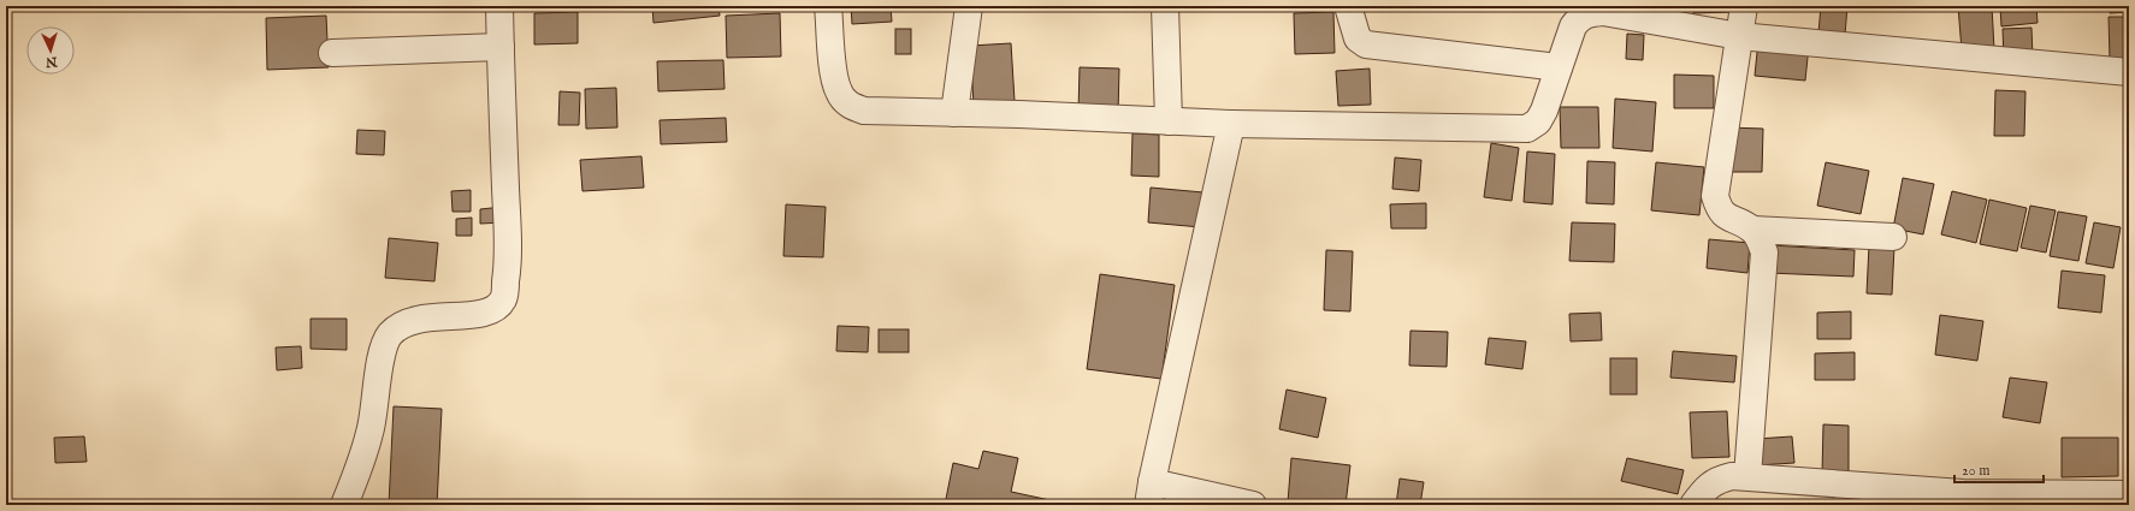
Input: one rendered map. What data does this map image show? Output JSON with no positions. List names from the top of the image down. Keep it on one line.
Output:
{"scale_bar":"20 m","north":"bottom"}
